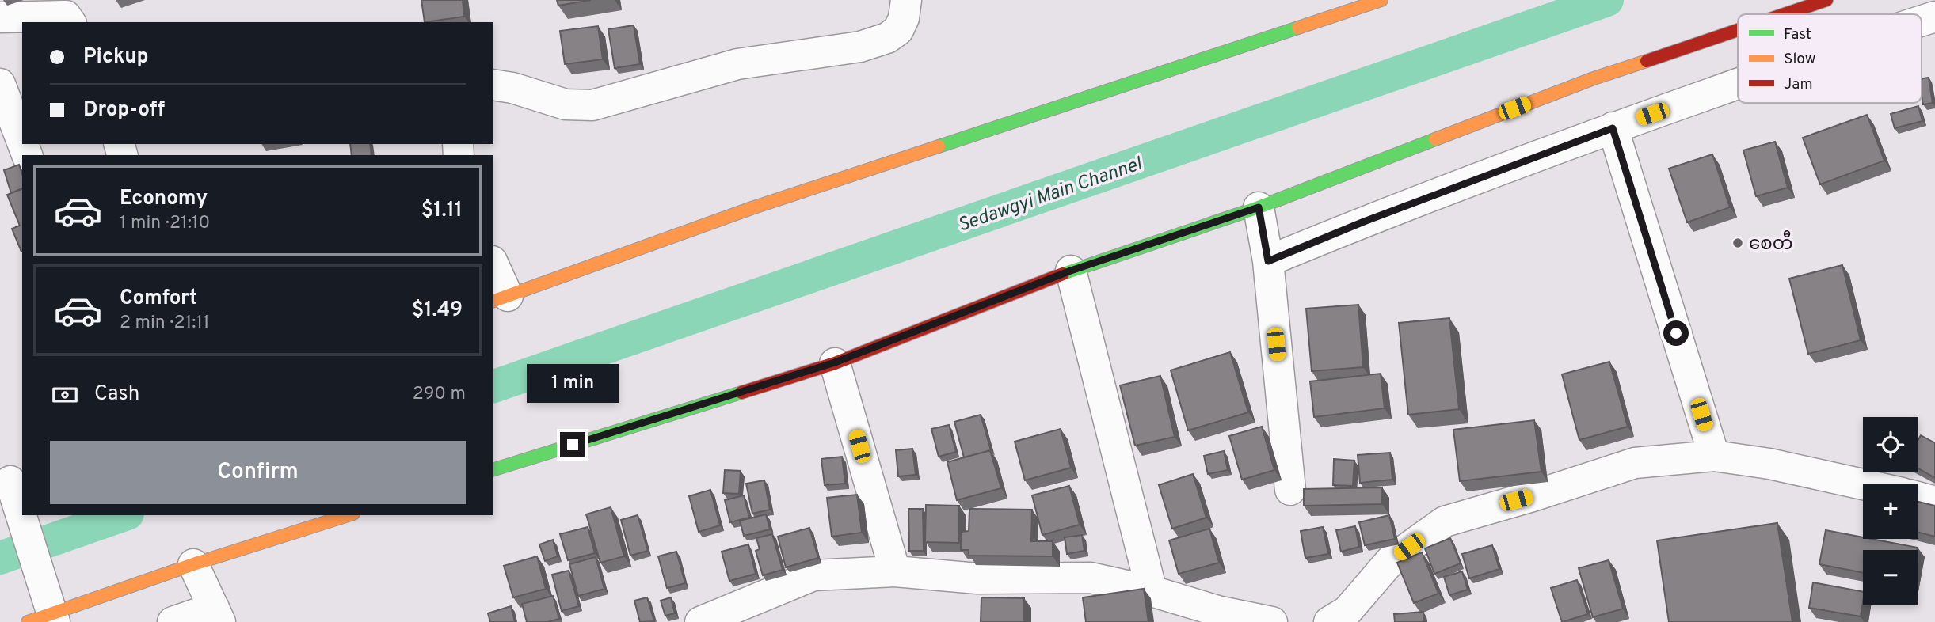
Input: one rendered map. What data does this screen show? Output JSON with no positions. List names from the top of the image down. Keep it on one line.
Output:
{"water":["Sedawgyi Main Channel"],"places":["စေတီ"],"legend":["Fast","Slow","Jam"],"page":{"banner":["Pickup","Drop-off"],"list":[{"name":"Economy","note":"1 min · 21:10","value":"$1.11"},{"name":"Comfort","note":"2 min · 21:11","value":"$1.49"}],"bubble":"1 min","pay":["Cash","290 m"],"map_buttons":["+","−"],"buttons":"Confirm"}}
